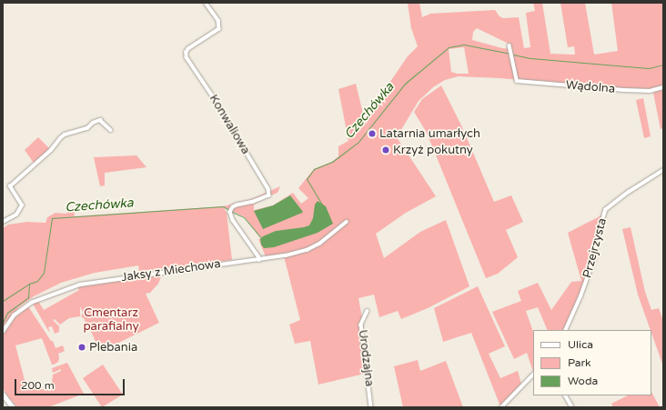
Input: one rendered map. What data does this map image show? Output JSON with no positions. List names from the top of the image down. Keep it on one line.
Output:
{"streets":{"street":["Wądolna","Konwaliowa","Przejrzysta","Jaksy z Miechowa","Urodzajna"]},"crossings":[["Konwaliowa","Jaksy z Miechowa"]],"water":["Czechówka"],"parks":["Cmentarz parafialny"],"places":["Latarnia umarłych","Krzyż pokutny","Plebania"],"legend":["Ulica","Park","Woda"],"scale_bar":"200 m"}
